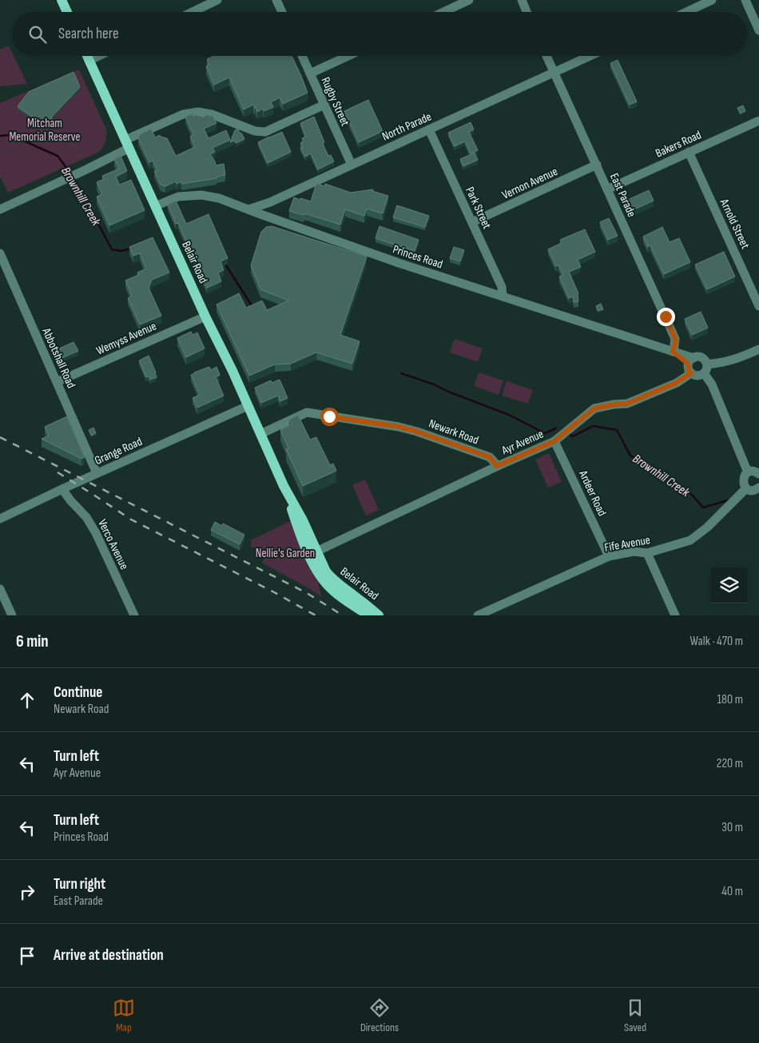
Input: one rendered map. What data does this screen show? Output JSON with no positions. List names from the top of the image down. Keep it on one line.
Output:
{"streets":{"main road":["Belair Road"],"street":["Rugby Street","North Parade","Bakers Road","Vernon Avenue","East Parade","Park Street","Arnold Street","Princes Road","Wemyss Avenue","Abbotshall Road","Newark Road","Ayr Avenue","Grange Road","Ardeer Road","Fife Avenue","Verco Avenue"]},"crossings":[["Rugby Street","North Parade"],["North Parade","East Parade"],["North Parade","Park Street"],["North Parade","Princes Road"],["Bakers Road","East Parade"],["Bakers Road","Arnold Street"],["Vernon Avenue","East Parade"],["Vernon Avenue","Park Street"],["East Parade","Princes Road"],["Park Street","Princes Road"],["Princes Road","Belair Road"],["Princes Road","Ayr Avenue"],["Belair Road","Wemyss Avenue"],["Belair Road","Newark Road"],["Belair Road","Ayr Avenue"],["Belair Road","Grange Road"],["Wemyss Avenue","Abbotshall Road"],["Abbotshall Road","Grange Road"],["Newark Road","Ayr Avenue"],["Ayr Avenue","Ardeer Road"],["Grange Road","Verco Avenue"],["Ardeer Road","Fife Avenue"]],"water":["Brownhill Creek"],"parks":["Mitcham Memorial Reserve","Nellie's Garden"],"page":{"search":"Search here","heading":["6 min","Walk · 470 m"],"list":[["Continue","Newark Road","180 m"],["Turn left","Ayr Avenue","220 m"],["Turn left","Princes Road","30 m"],["Turn right","East Parade","40 m"],"Arrive at destination"],"nav":["Map","Directions","Saved"]}}
